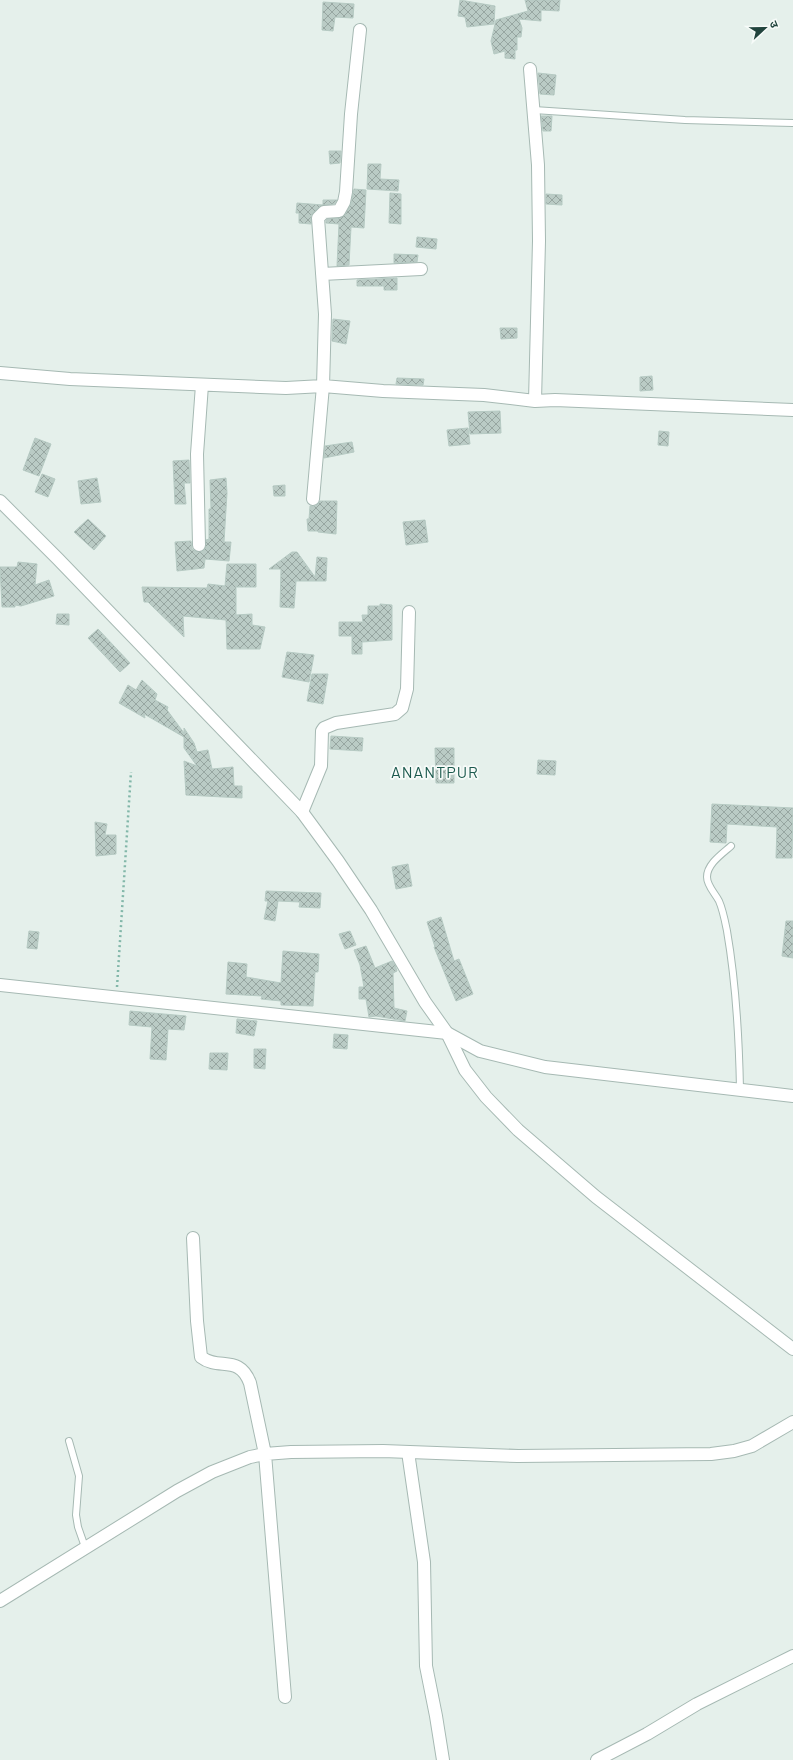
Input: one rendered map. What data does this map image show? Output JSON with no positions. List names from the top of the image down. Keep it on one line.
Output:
{"districts":["ANANTPUR"],"north":"right"}
